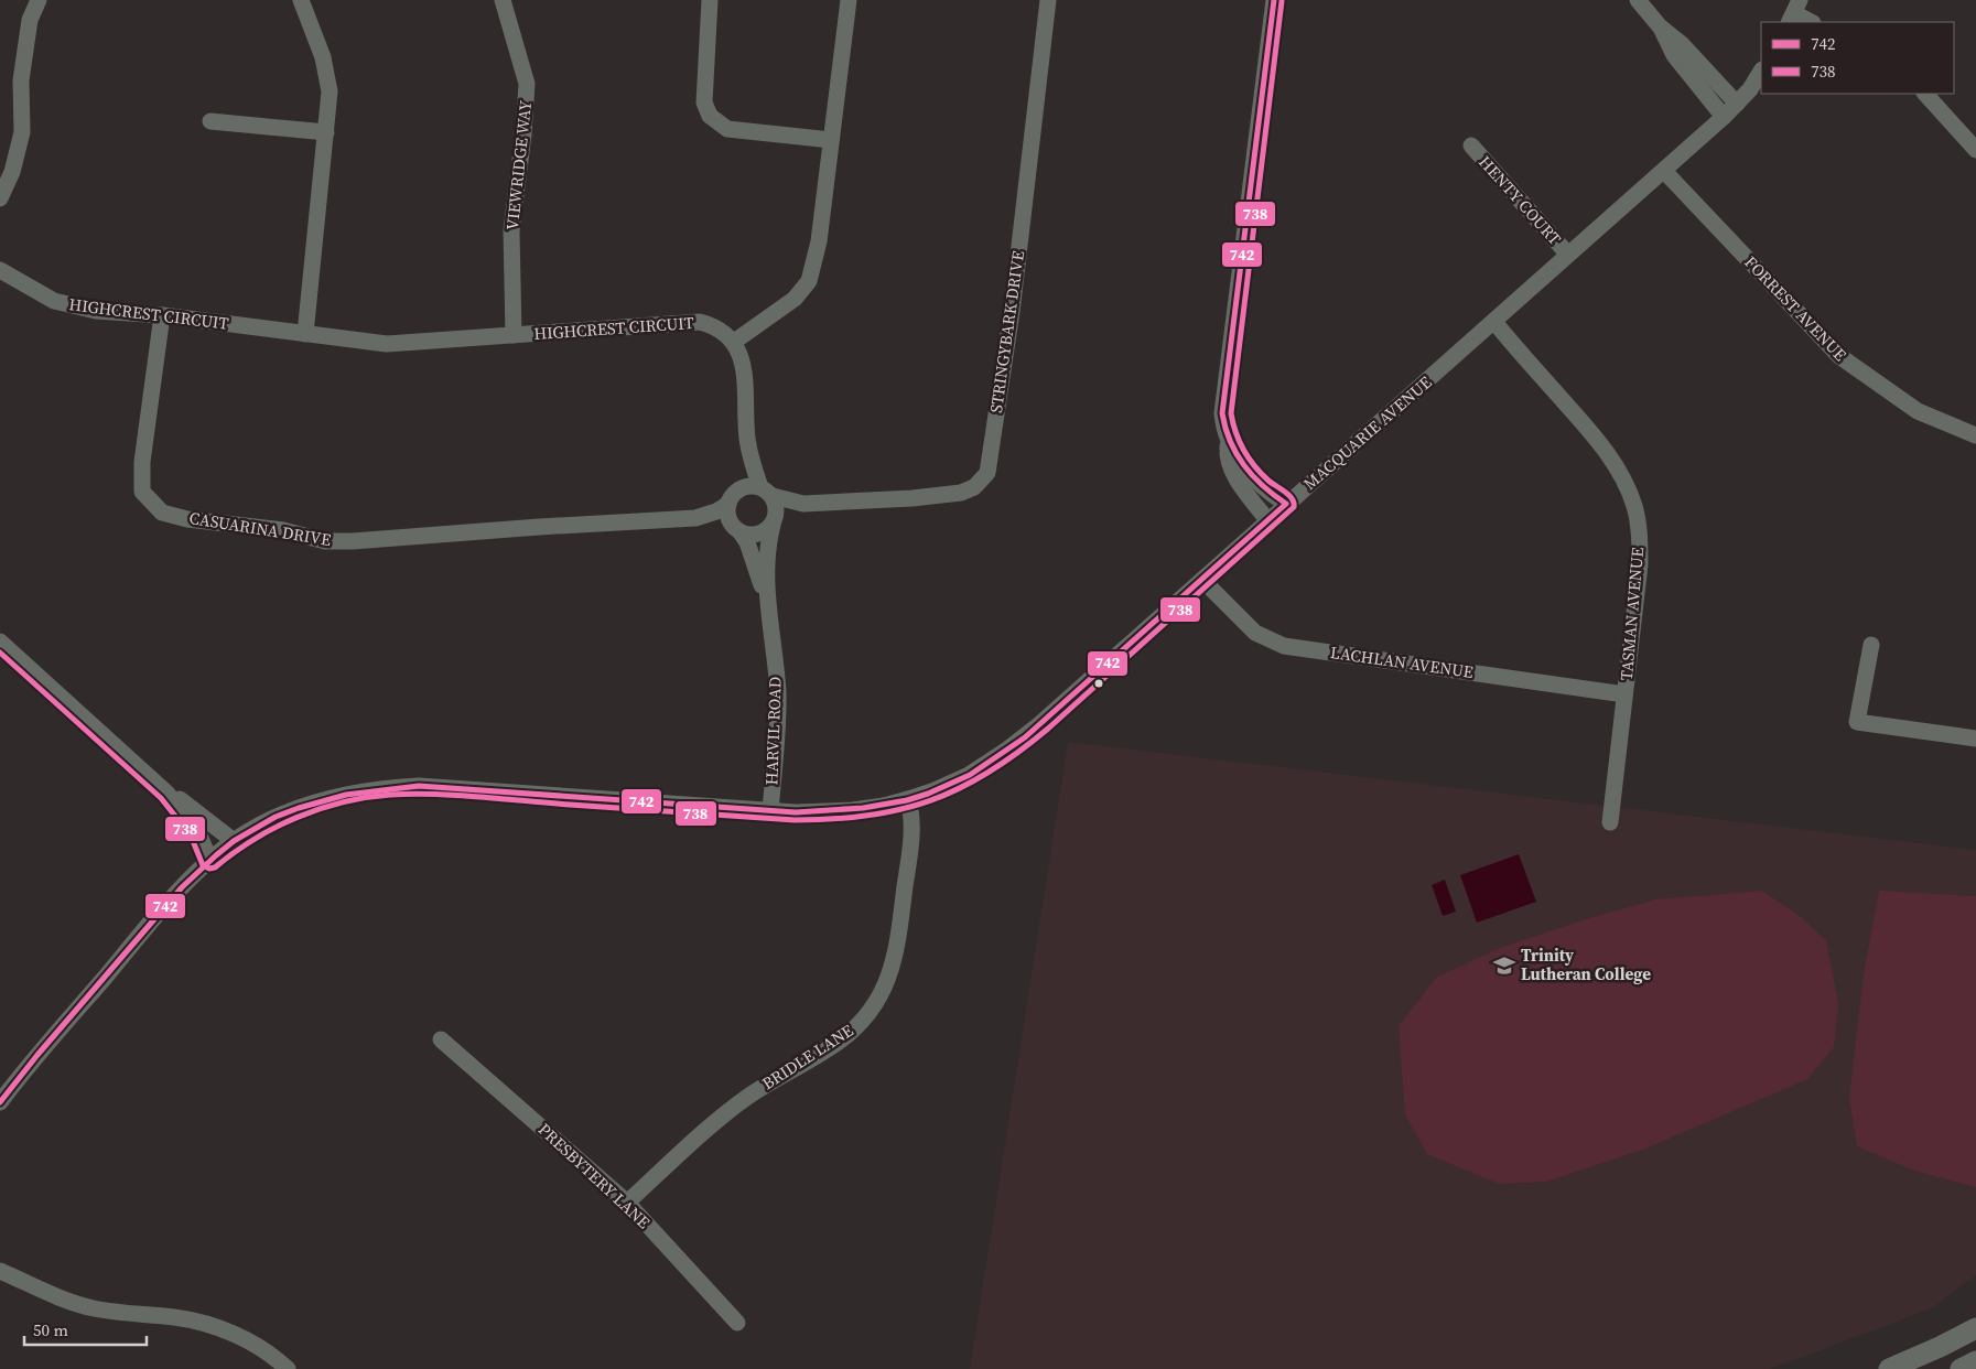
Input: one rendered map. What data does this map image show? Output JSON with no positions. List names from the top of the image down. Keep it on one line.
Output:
{"streets":{"street":["VIEWRIDGE WAY","HENTY COURT","FORREST AVENUE","HIGHCREST CIRCUIT","STRINGYBARK DRIVE","MACQUARIE AVENUE","CASUARINA DRIVE","TASMAN AVENUE","LACHLAN AVENUE","HARVIL ROAD","BRIDLE LANE","PRESBYTERY LANE"]},"crossings":[["VIEWRIDGE WAY","HIGHCREST CIRCUIT"],["HENTY COURT","MACQUARIE AVENUE"],["FORREST AVENUE","MACQUARIE AVENUE"],["HIGHCREST CIRCUIT","CASUARINA DRIVE"],["STRINGYBARK DRIVE","CASUARINA DRIVE"],["STRINGYBARK DRIVE","HARVIL ROAD"],["MACQUARIE AVENUE","TASMAN AVENUE"],["MACQUARIE AVENUE","LACHLAN AVENUE"],["MACQUARIE AVENUE","HARVIL ROAD"],["MACQUARIE AVENUE","BRIDLE LANE"],["CASUARINA DRIVE","HARVIL ROAD"],["TASMAN AVENUE","LACHLAN AVENUE"],["BRIDLE LANE","PRESBYTERY LANE"]],"places":{"school or university":["Trinity Lutheran College"]},"lines":["transit line 742","transit line 738"],"legend":["742","738"],"scale_bar":"50 m"}
